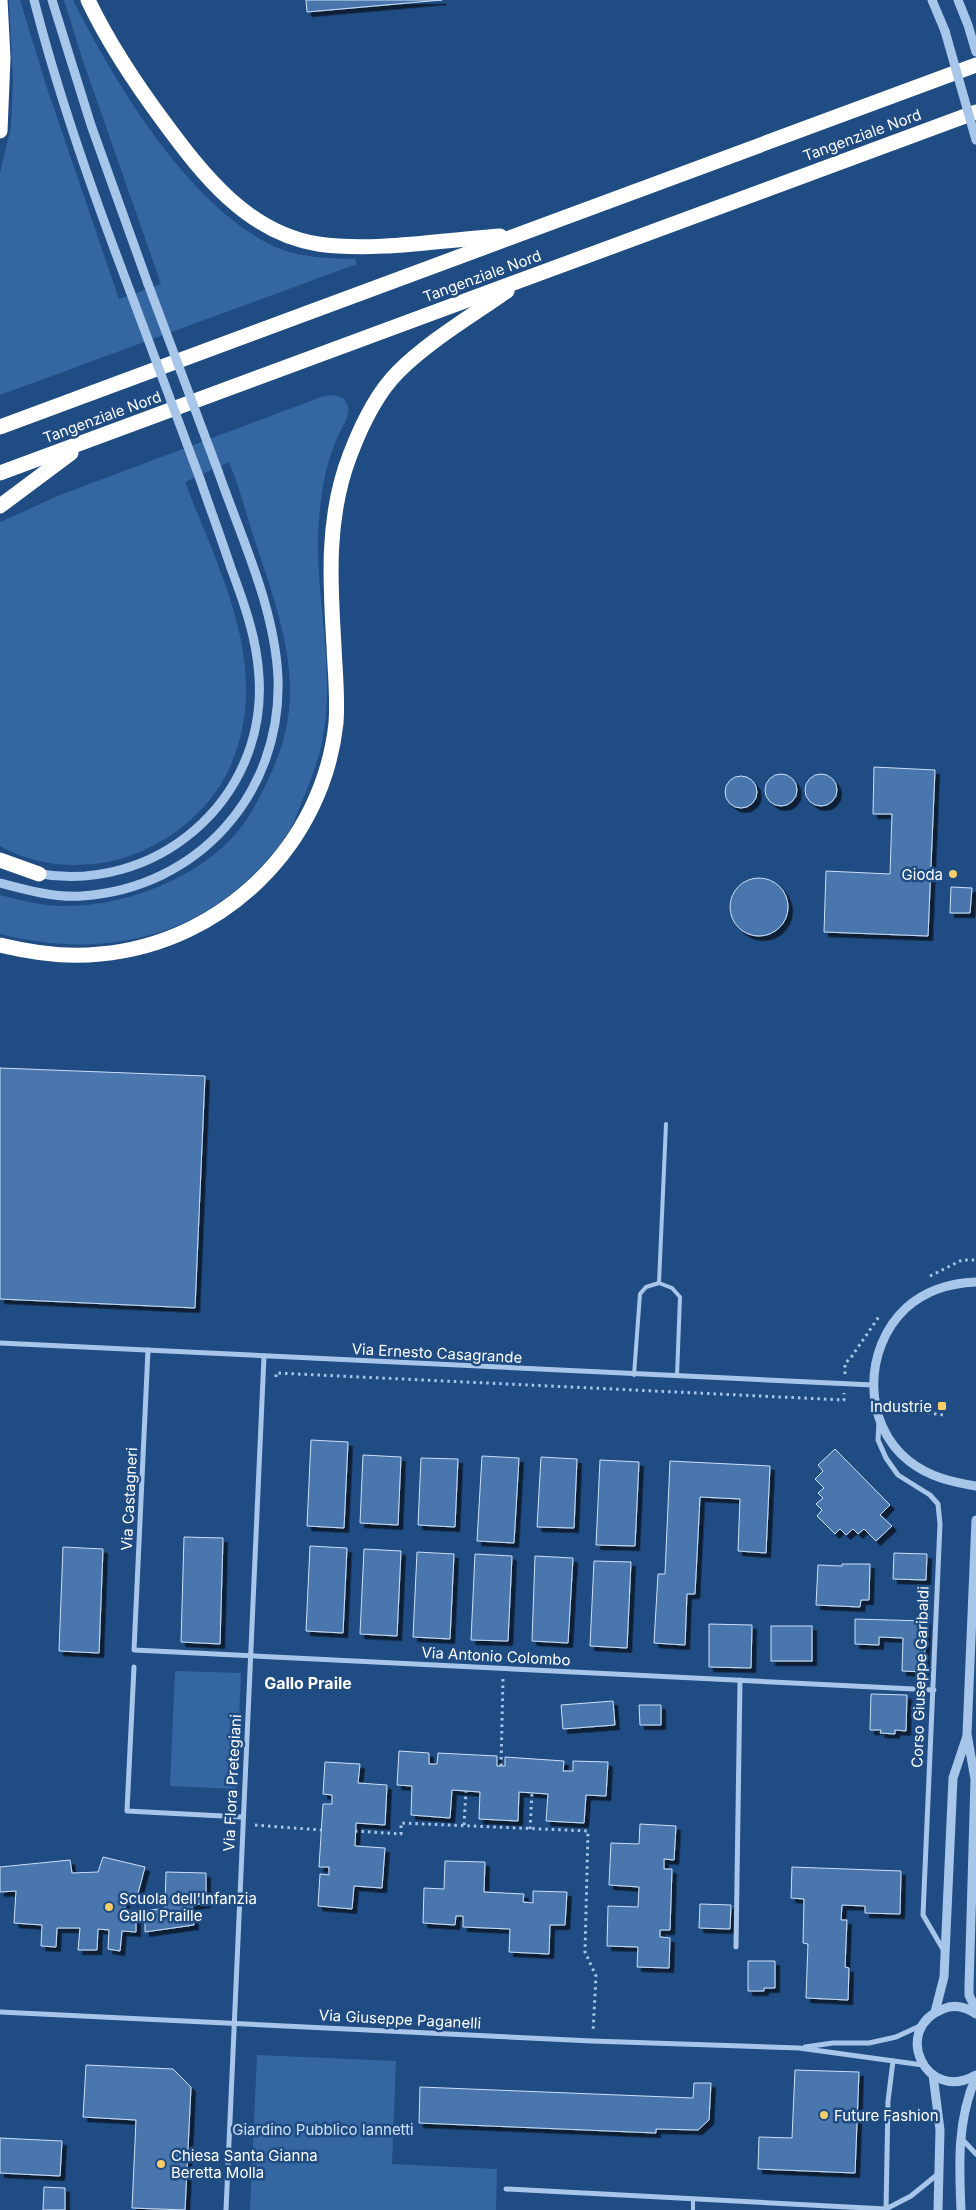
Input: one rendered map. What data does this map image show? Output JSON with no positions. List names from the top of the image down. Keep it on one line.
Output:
{"streets":{"highway":["Tangenziale Nord"],"street":["Via Ernesto Casagrande","Via Castagneri","Via Antonio Colombo","Corso Giuseppe Garibaldi","Via Flora Pretegiani","Via Giuseppe Paganelli"]},"crossings":[["Via Ernesto Casagrande","Via Castagneri"],["Via Ernesto Casagrande","Corso Giuseppe Garibaldi"],["Via Ernesto Casagrande","Via Flora Pretegiani"],["Via Castagneri","Via Antonio Colombo"],["Via Antonio Colombo","Corso Giuseppe Garibaldi"],["Via Antonio Colombo","Via Flora Pretegiani"],["Via Flora Pretegiani","Via Giuseppe Paganelli"]],"districts":["Gallo Praile"],"parks":["Giardino Pubblico Iannetti"],"places":{"other":["Gioda","Scuola dell'Infanzia Gallo Praille","Future Fashion","Chiesa Santa Gianna Beretta Molla"],"transit":["Industrie"]}}
